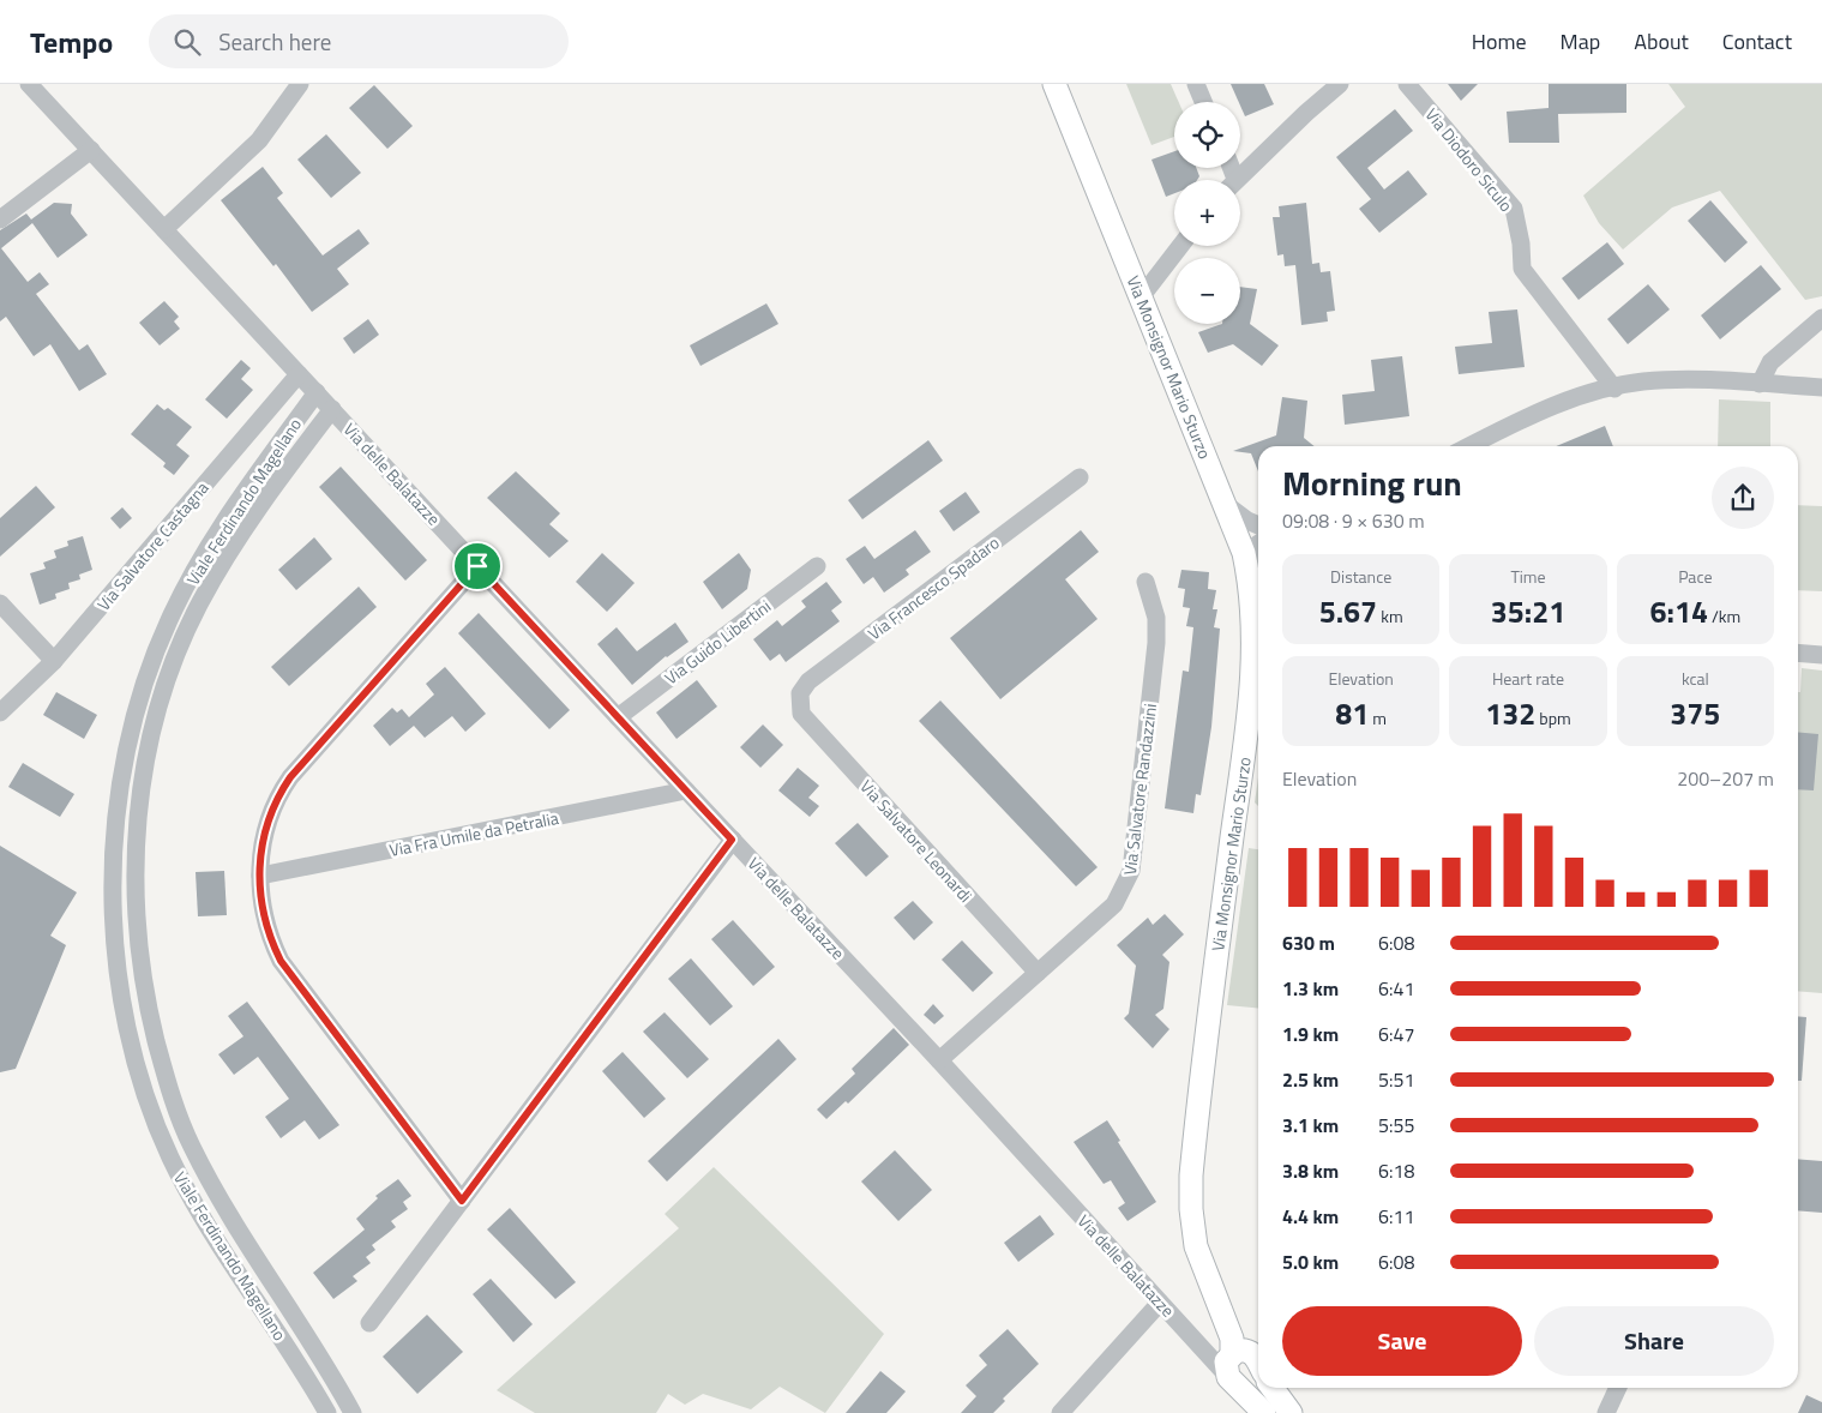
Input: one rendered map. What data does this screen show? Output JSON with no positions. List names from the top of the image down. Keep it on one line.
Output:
{"streets":{"main road":["Via Monsignor Mario Sturzo"],"street":["Via Diodoro Siculo","Via delle Balatazze","Viale Ferdinando Magellano","Via Salvatore Castagna","Via Francesco Spadaro","Via Guido Libertini","Via Salvatore Randazzini","Via Fra Umile da Petralia","Via Salvatore Leonardi"]},"crossings":[["Via Monsignor Mario Sturzo","Via delle Balatazze"],["Via delle Balatazze","Viale Ferdinando Magellano"],["Via delle Balatazze","Via Salvatore Castagna"],["Via delle Balatazze","Via Guido Libertini"],["Via delle Balatazze","Via Salvatore Randazzini"],["Via delle Balatazze","Via Fra Umile da Petralia"],["Via Francesco Spadaro","Via Salvatore Leonardi"],["Via Salvatore Randazzini","Via Salvatore Leonardi"]],"page":{"header":"Tempo","search":"Search here","nav":["Home","Map","About","Contact"],"map_buttons":["+","−"],"heading":["Morning run","09:08 · 9 × 630 m"],"stats":[["Distance","5.67 km"],["Time","35:21"],["Pace","6:14 /km"],["Elevation","81 m"],["Heart rate","132 bpm"],["kcal","375"]],"chart":["Elevation","200–207 m"],"list":[{"name":"630 m","note":"6:08"},{"name":"1.3 km","note":"6:41"},{"name":"1.9 km","note":"6:47"},{"name":"2.5 km","note":"5:51"},{"name":"3.1 km","note":"5:55"},{"name":"3.8 km","note":"6:18"},{"name":"4.4 km","note":"6:11"},{"name":"5.0 km","note":"6:08"}],"buttons":["Save","Share"]}}
